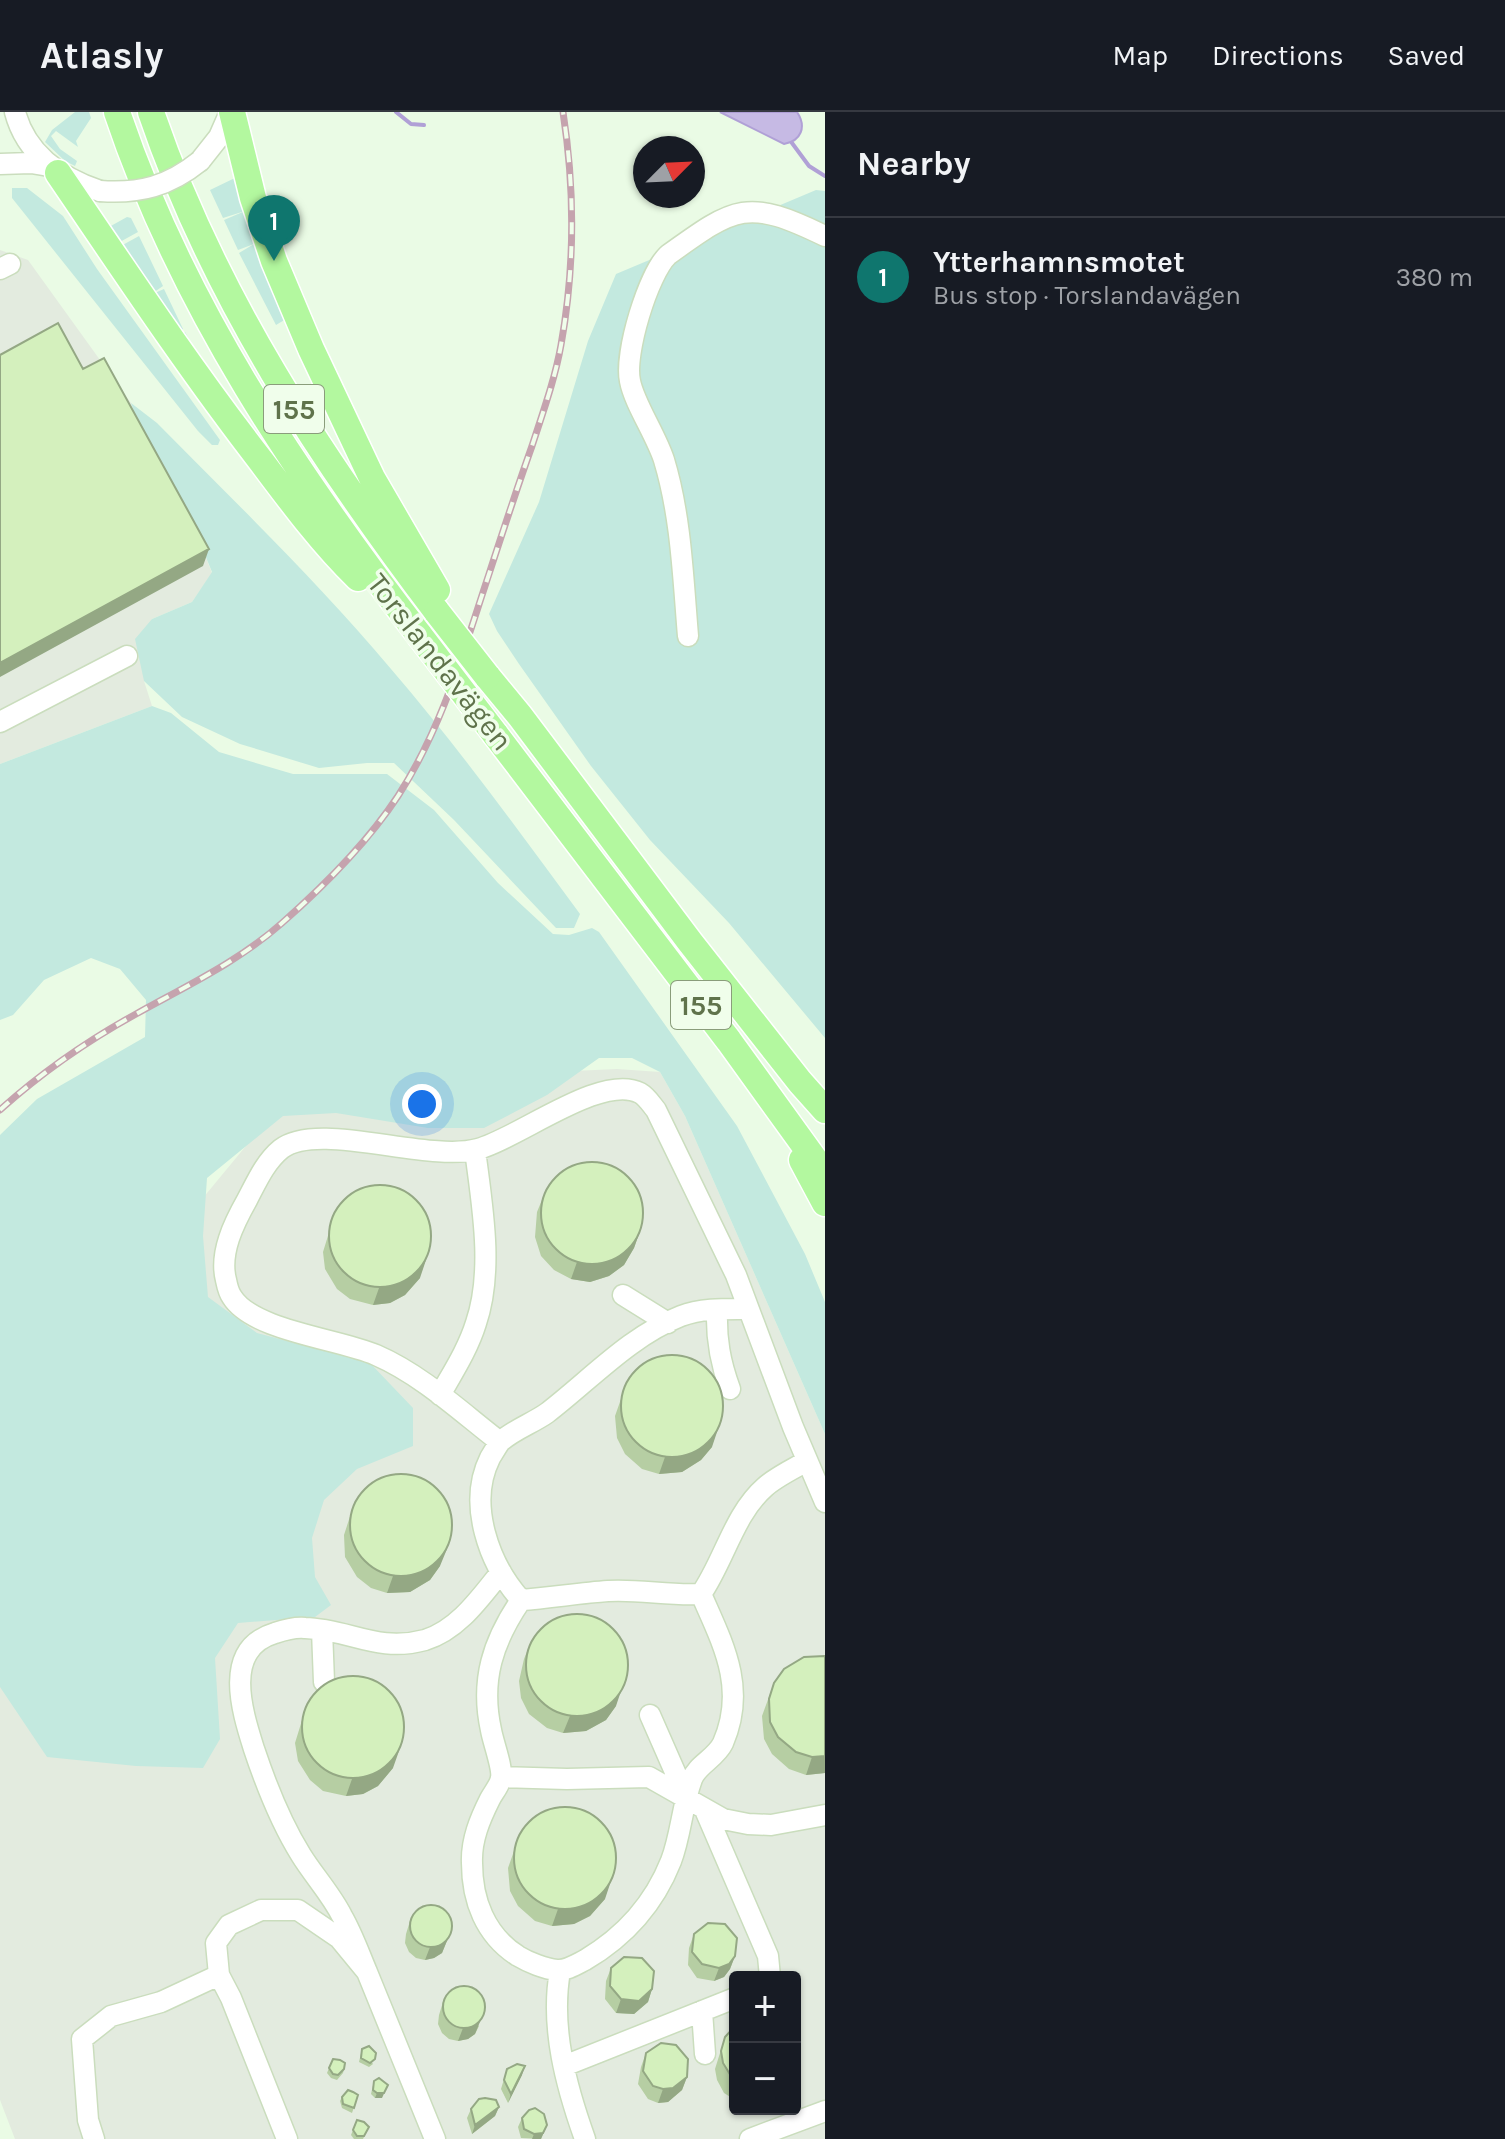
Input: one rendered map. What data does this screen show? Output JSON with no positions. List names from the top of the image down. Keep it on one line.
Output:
{"streets":{"main road":["155","Torslandavägen"]},"crossings":[["155","Torslandavägen"]],"north":"top right","page":{"header":"Atlasly","nav":["Map","Directions","Saved"],"heading":"Nearby","pins":"1","list":[{"mark":"1","name":"Ytterhamnsmotet","note":"Bus stop · Torslandavägen","value":"380 m"}],"map_buttons":["+","−"]}}
